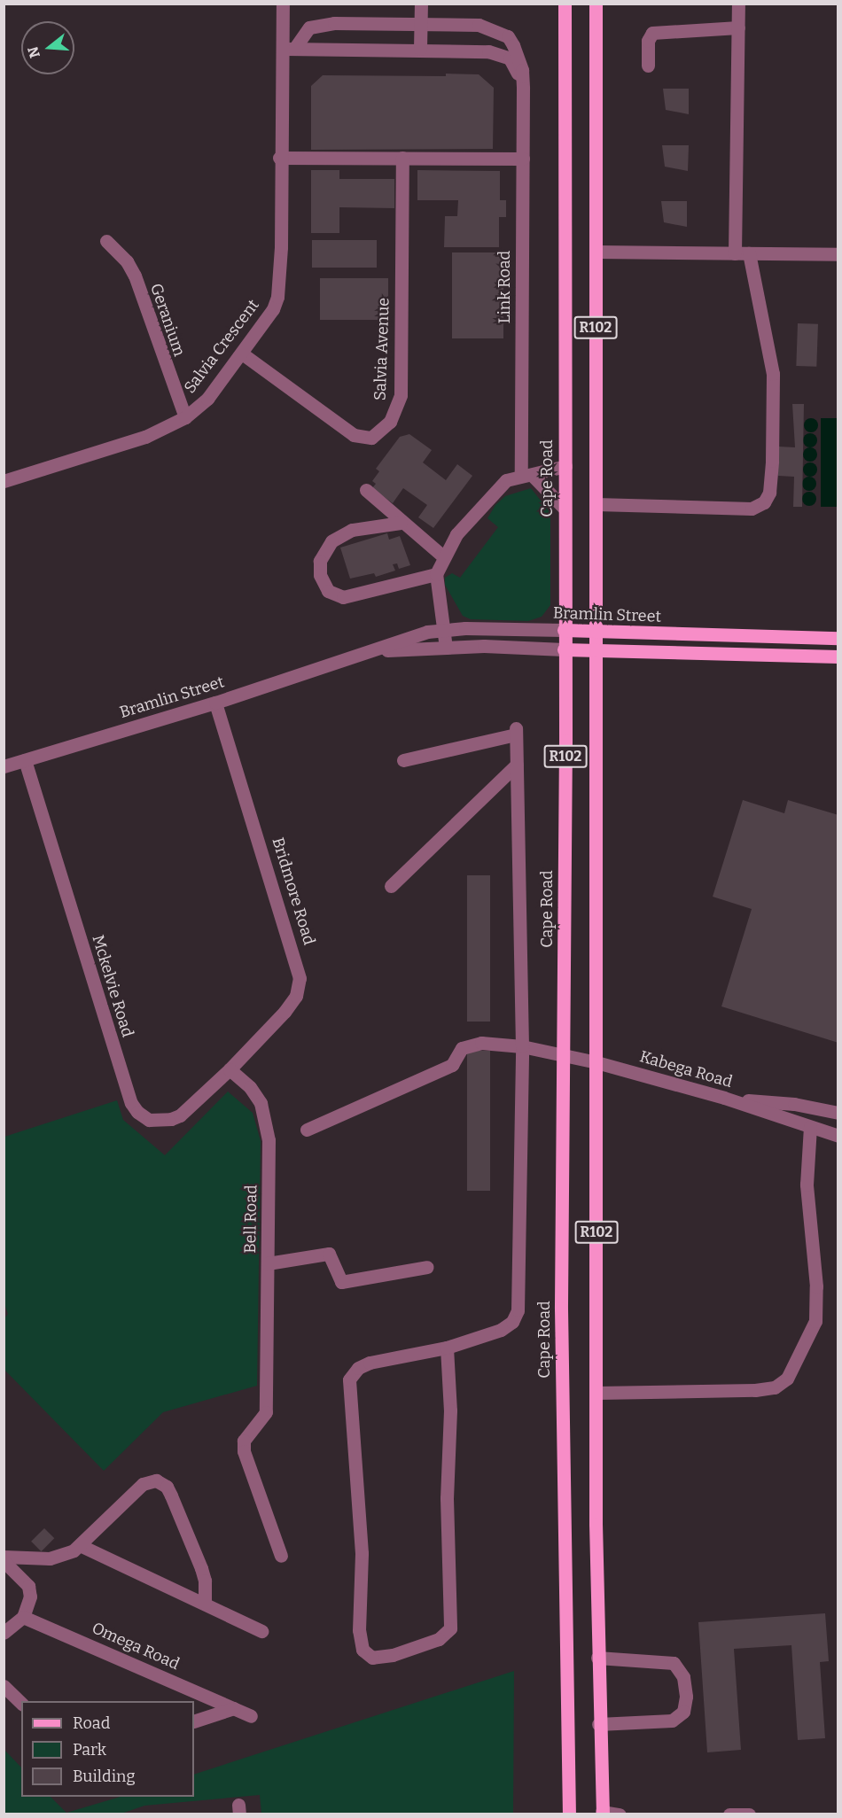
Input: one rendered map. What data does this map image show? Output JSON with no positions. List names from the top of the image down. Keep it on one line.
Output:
{"streets":{"main road":["R102","Cape Road","Bramlin Street"],"street":["Link Road","Geranium","Salvia Crescent","Salvia Avenue","Bridmore Road","Mckelvie Road","Kabega Road","Bell Road","Omega Road"]},"crossings":[["Link Road","Salvia Crescent"],["Geranium","Salvia Crescent"],["R102","Bramlin Street"],["R102","Kabega Road"],["Salvia Crescent","Salvia Avenue"],["Cape Road","Bramlin Street"],["Cape Road","Kabega Road"],["Bramlin Street","Bridmore Road"],["Bramlin Street","Mckelvie Road"],["Bridmore Road","Mckelvie Road"],["Bridmore Road","Bell Road"],["Mckelvie Road","Bell Road"]],"legend":["Road","Park","Building"],"north":"left"}
